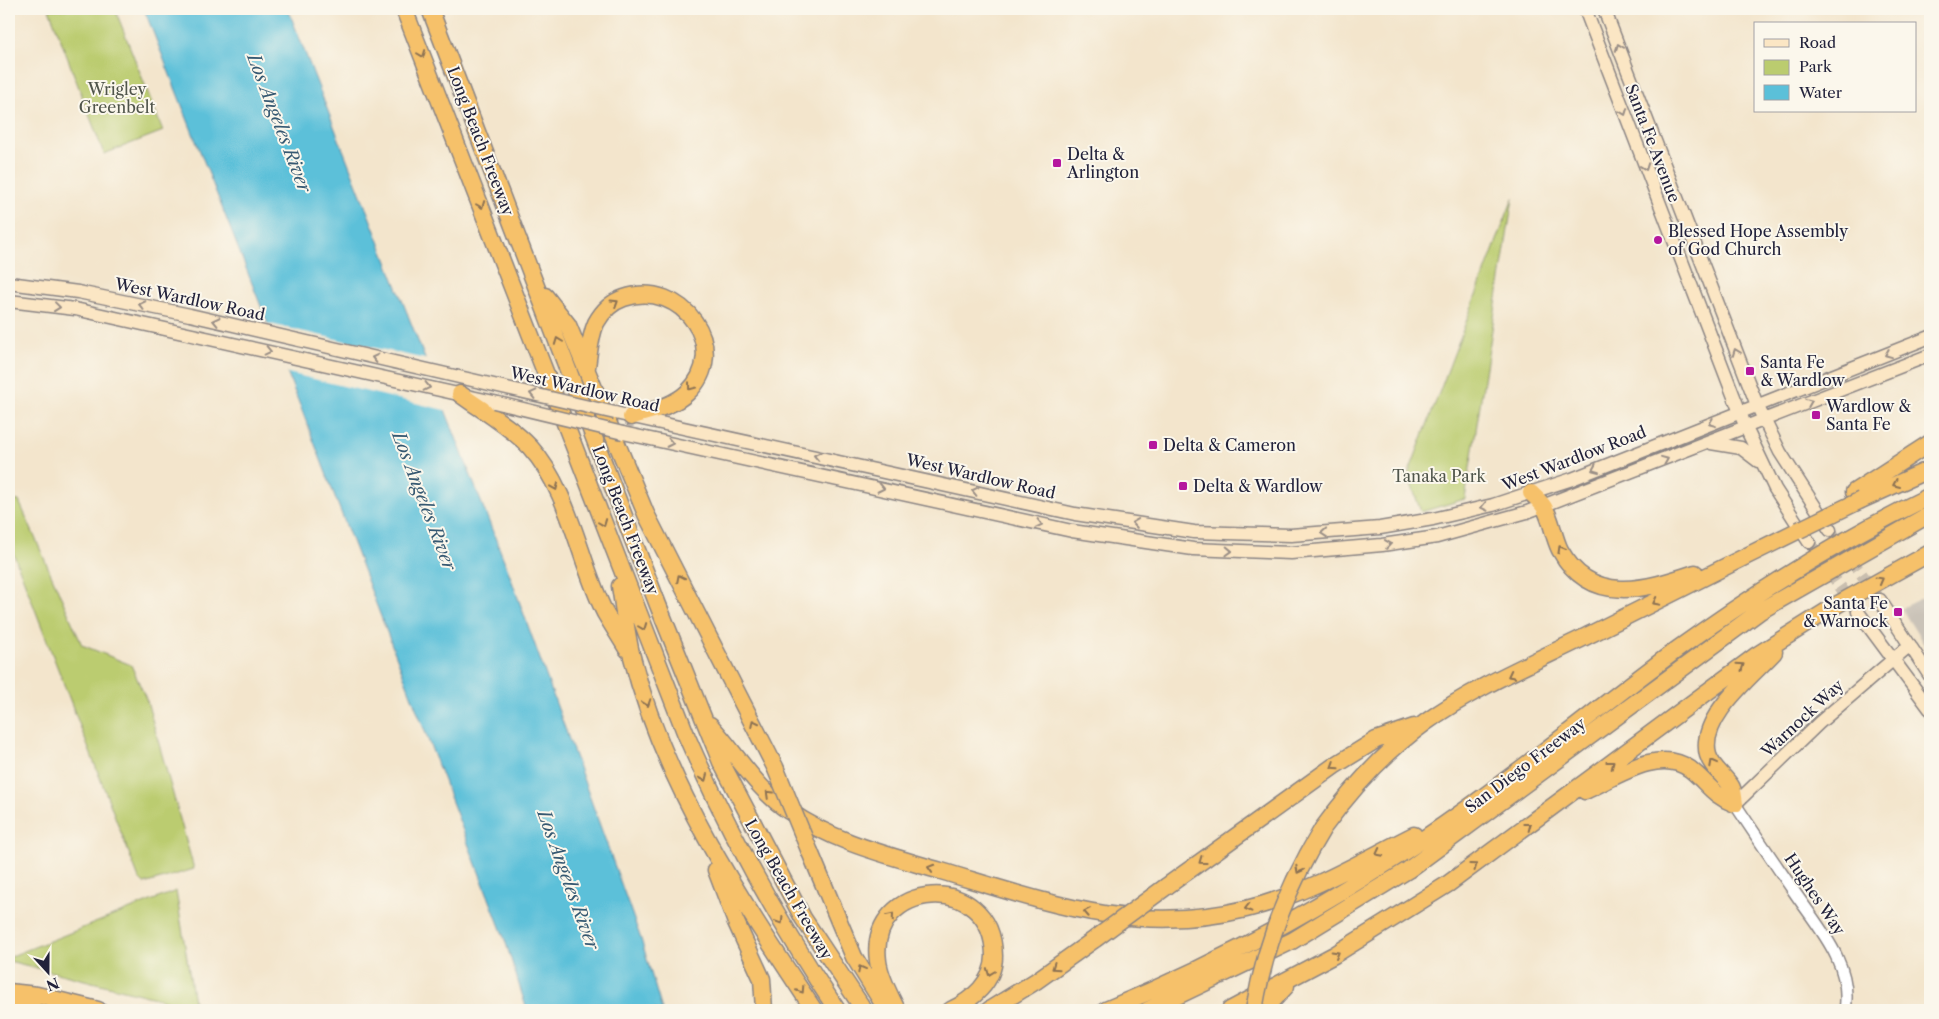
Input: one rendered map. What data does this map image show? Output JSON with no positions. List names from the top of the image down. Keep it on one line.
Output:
{"streets":{"highway":["Long Beach Freeway","San Diego Freeway"],"main road":["Santa Fe Avenue","West Wardlow Road","Warnock Way"],"street":["Hughes Way"]},"crossings":[["Santa Fe Avenue","West Wardlow Road"],["Warnock Way","Hughes Way"]],"water":["Los Angeles River"],"parks":["Wrigley Greenbelt","Tanaka Park"],"places":{"transit":["Delta & Arlington","Santa Fe & Wardlow","Wardlow & Santa Fe","Delta & Cameron","Delta & Wardlow","Santa Fe & Warnock"],"other":["Blessed Hope Assembly of God Church"]},"legend":["Road","Park","Water"],"north":"bottom"}
